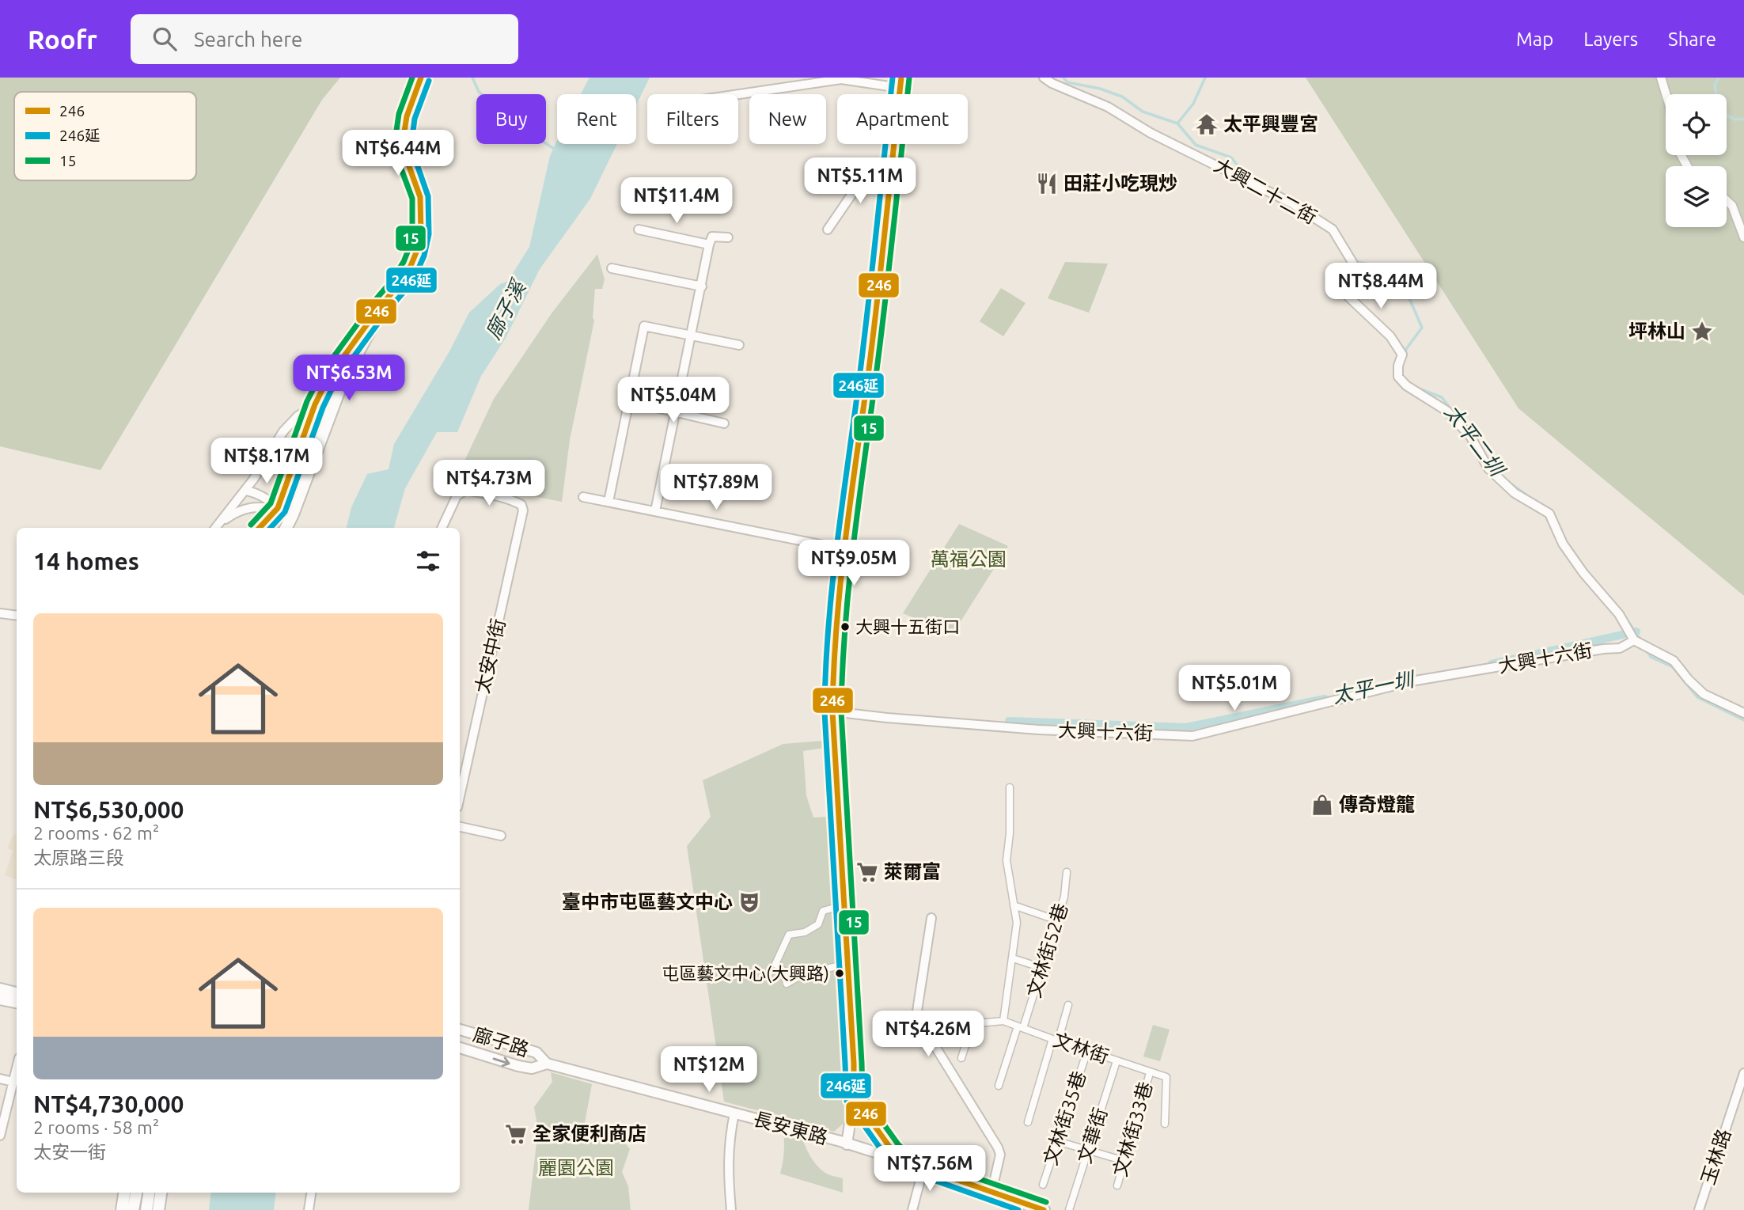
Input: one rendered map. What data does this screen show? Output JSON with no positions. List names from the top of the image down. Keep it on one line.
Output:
{"streets":{"street":["大興二十二街","太安中街","大興十六街","文林街52巷","廍子路","文林街","文林街35巷","長安東路","文林街33巷","文華街","玉林路"]},"crossings":[["大興二十二街","大興十六街"],["文林街52巷","文林街"],["廍子路","長安東路"],["文林街","文林街35巷"],["文林街","文林街33巷"],["文林街","文華街"]],"water":["廍子溪","太平二圳","太平一圳"],"parks":["萬福公園","麗園公園"],"places":{"temple":["太平興豐宮"],"restaurant":["田莊小吃現炒"],"place":["坪林山"],"other":["大興十五街口","屯區藝文中心(大興路)"],"shop":["傳奇燈籠"],"supermarket":["萊爾富","全家便利商店"],"theatre":["臺中市屯區藝文中心"]},"lines":["transit line 246","transit line 246延","transit line 15"],"legend":["246","246延","15"],"page":{"header":"Roofr","search":"Search here","nav":["Map","Layers","Share"],"chip":["Buy","Rent","Filters","New","Apartment"],"price":["NT$6.44M","NT$5.11M","NT$11.4M","NT$8.44M","NT$6.53M","NT$5.04M","NT$8.17M","NT$4.73M","NT$7.89M","NT$9.05M","NT$5.01M","NT$4.26M","NT$12M","NT$7.56M"],"heading":"14 homes","list":[{"name":"NT$6,530,000","note":"2 rooms · 62 m² · 太原路三段"},{"name":"NT$4,730,000","note":"2 rooms · 58 m² · 太安一街"}]}}
